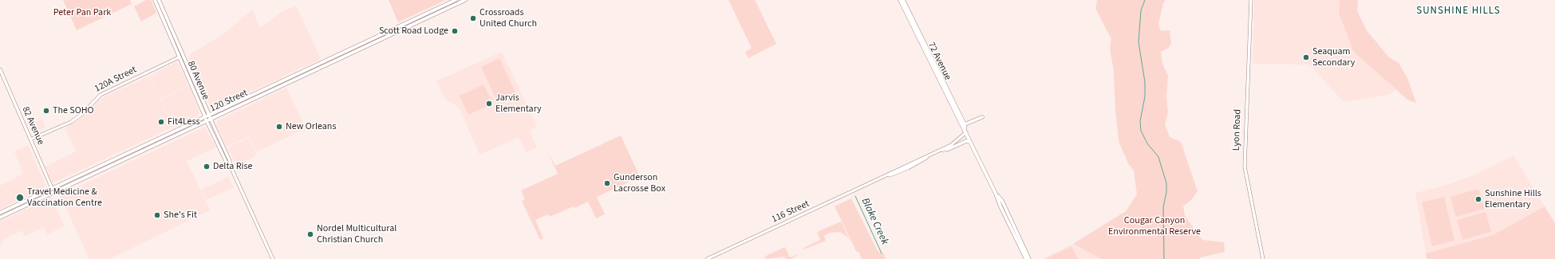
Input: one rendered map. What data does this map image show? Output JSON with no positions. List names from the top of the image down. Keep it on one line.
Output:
{"streets":{"main road":["72 Avenue","80 Avenue","120 Street"],"street":["120A Street","82 Avenue","Lyon Road","116 Street"]},"crossings":[["72 Avenue","116 Street"],["120A Street","80 Avenue"],["120A Street","82 Avenue"],["80 Avenue","120 Street"],["120 Street","82 Avenue"]],"districts":["SUNSHINE HILLS"],"water":["Blake Creek"],"parks":["Peter Pan Park","Cougar Canyon Environmental Reserve"],"places":["Crossroads United Church","Scott Road Lodge","Seaquam Secondary","Jarvis Elementary","The SOHO","Fit4Less","New Orleans","Delta Rise","Gunderson Lacrosse Box","Travel Medicine & Vaccination Centre","Sunshine Hills Elementary","She's Fit","Nordel Multicultural Christian Church"]}
